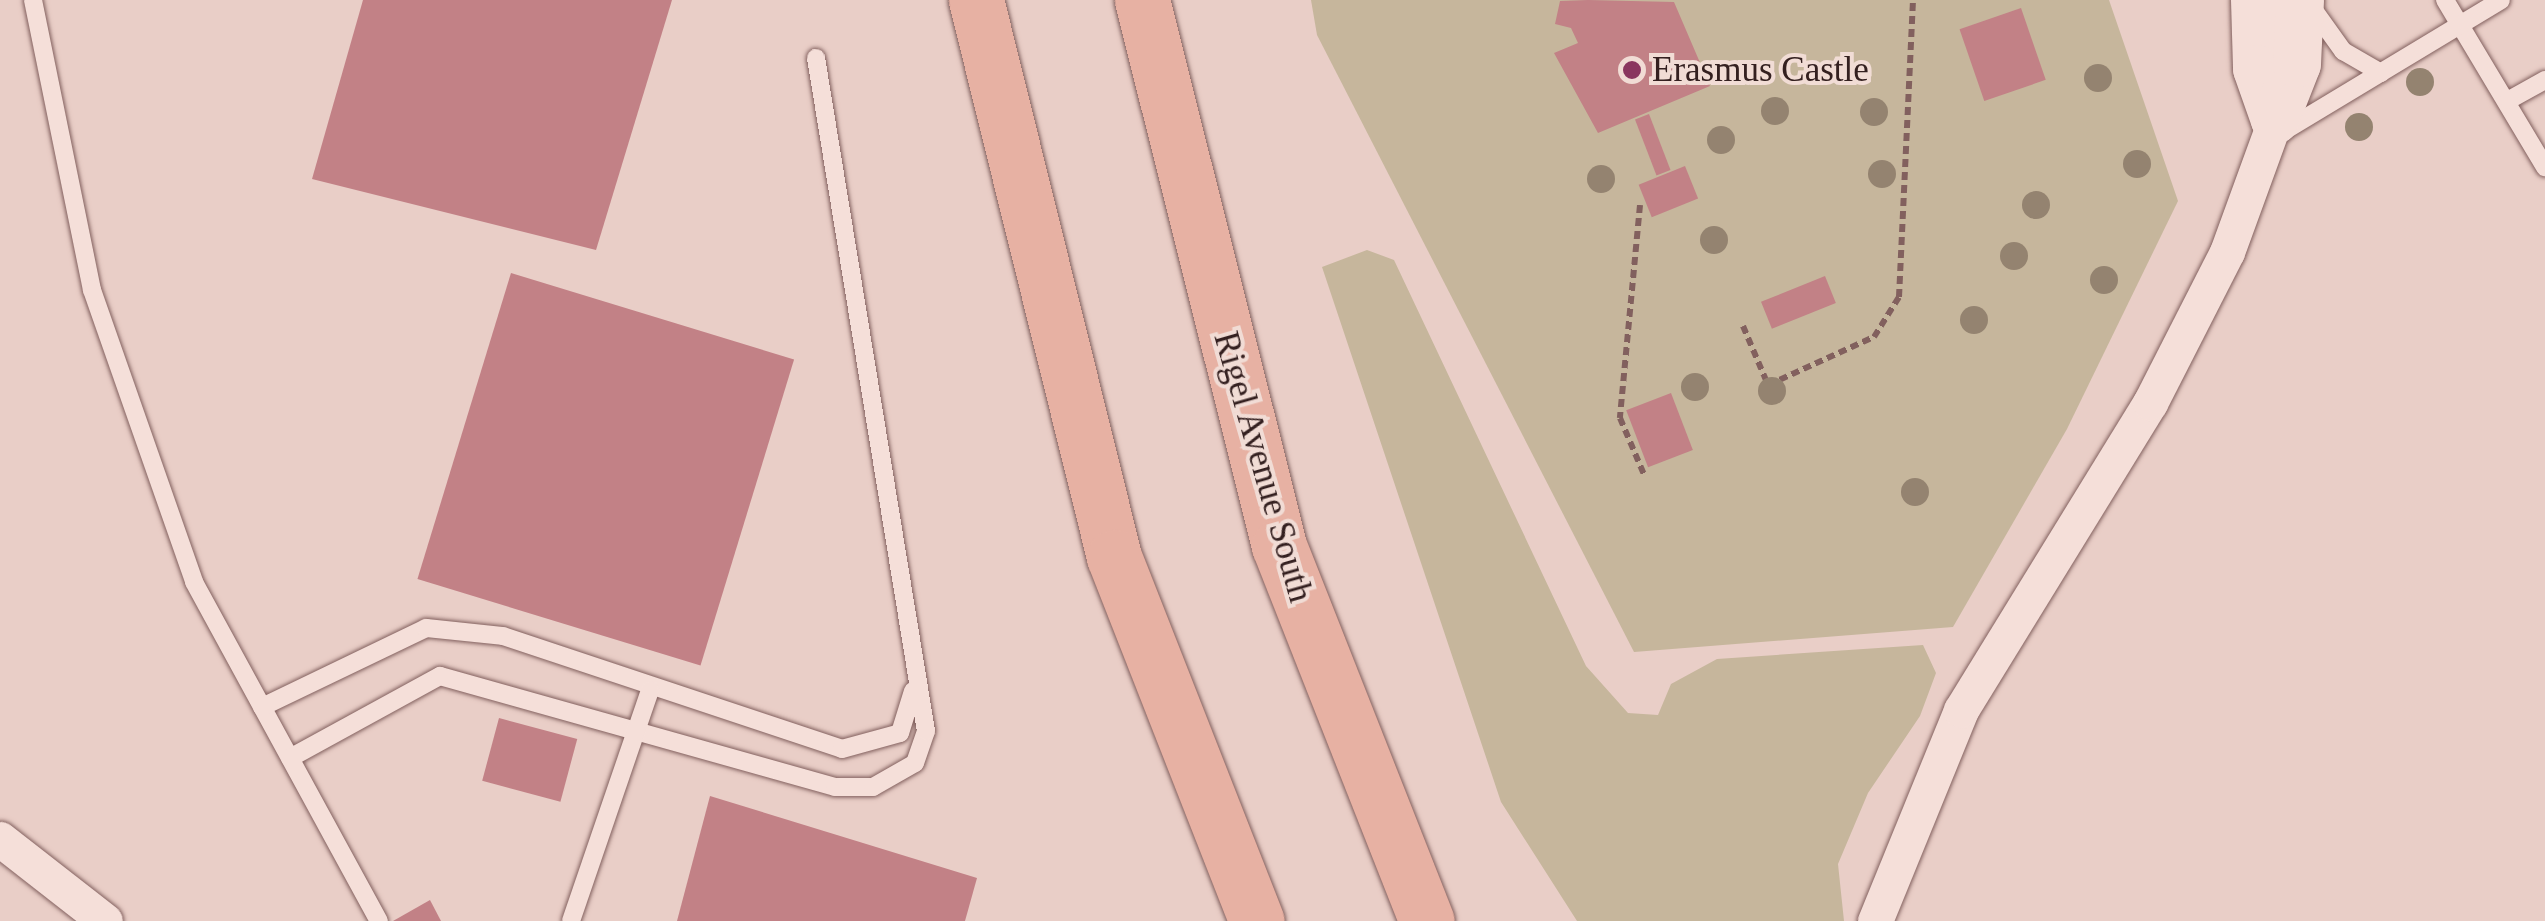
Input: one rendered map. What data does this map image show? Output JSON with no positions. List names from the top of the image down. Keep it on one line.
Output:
{"streets":{"main road":["Rigel Avenue South"]},"places":["Erasmus Castle"]}
